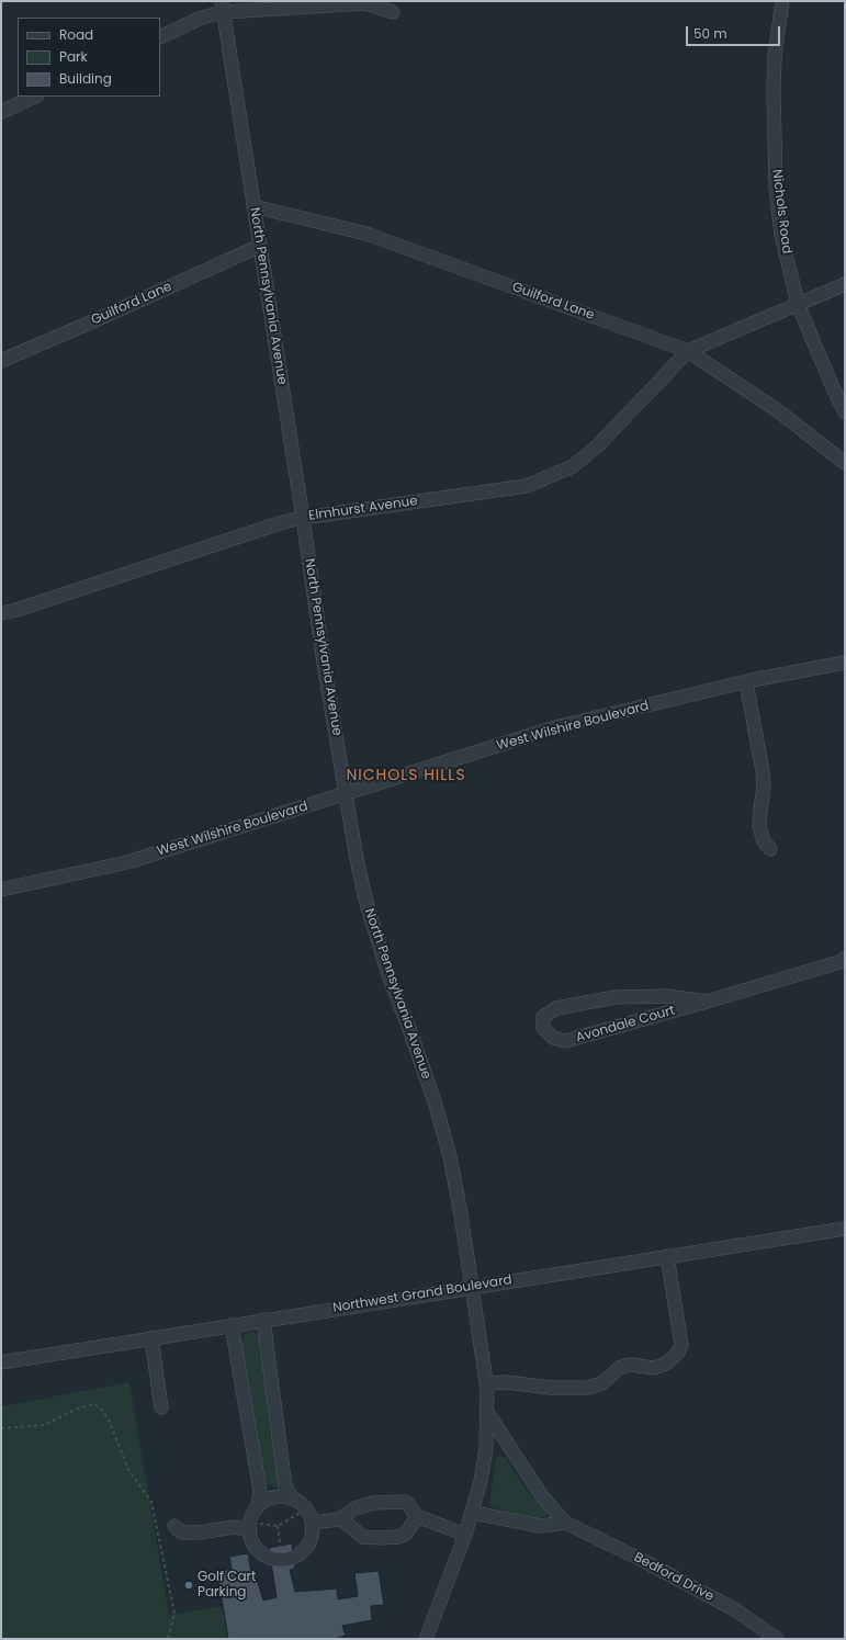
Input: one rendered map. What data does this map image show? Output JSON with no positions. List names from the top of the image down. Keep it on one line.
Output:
{"streets":{"street":["Nichols Road","North Pennsylvania Avenue","Guilford Lane","Elmhurst Avenue","West Wilshire Boulevard","Avondale Court","Northwest Grand Boulevard","Bedford Drive"]},"crossings":[["North Pennsylvania Avenue","Guilford Lane"],["North Pennsylvania Avenue","Elmhurst Avenue"],["North Pennsylvania Avenue","West Wilshire Boulevard"],["North Pennsylvania Avenue","Northwest Grand Boulevard"],["North Pennsylvania Avenue","Bedford Drive"],["Guilford Lane","Elmhurst Avenue"]],"districts":["NICHOLS HILLS"],"places":["Golf Cart Parking"],"legend":["Road","Park","Building"],"scale_bar":"50 m"}
